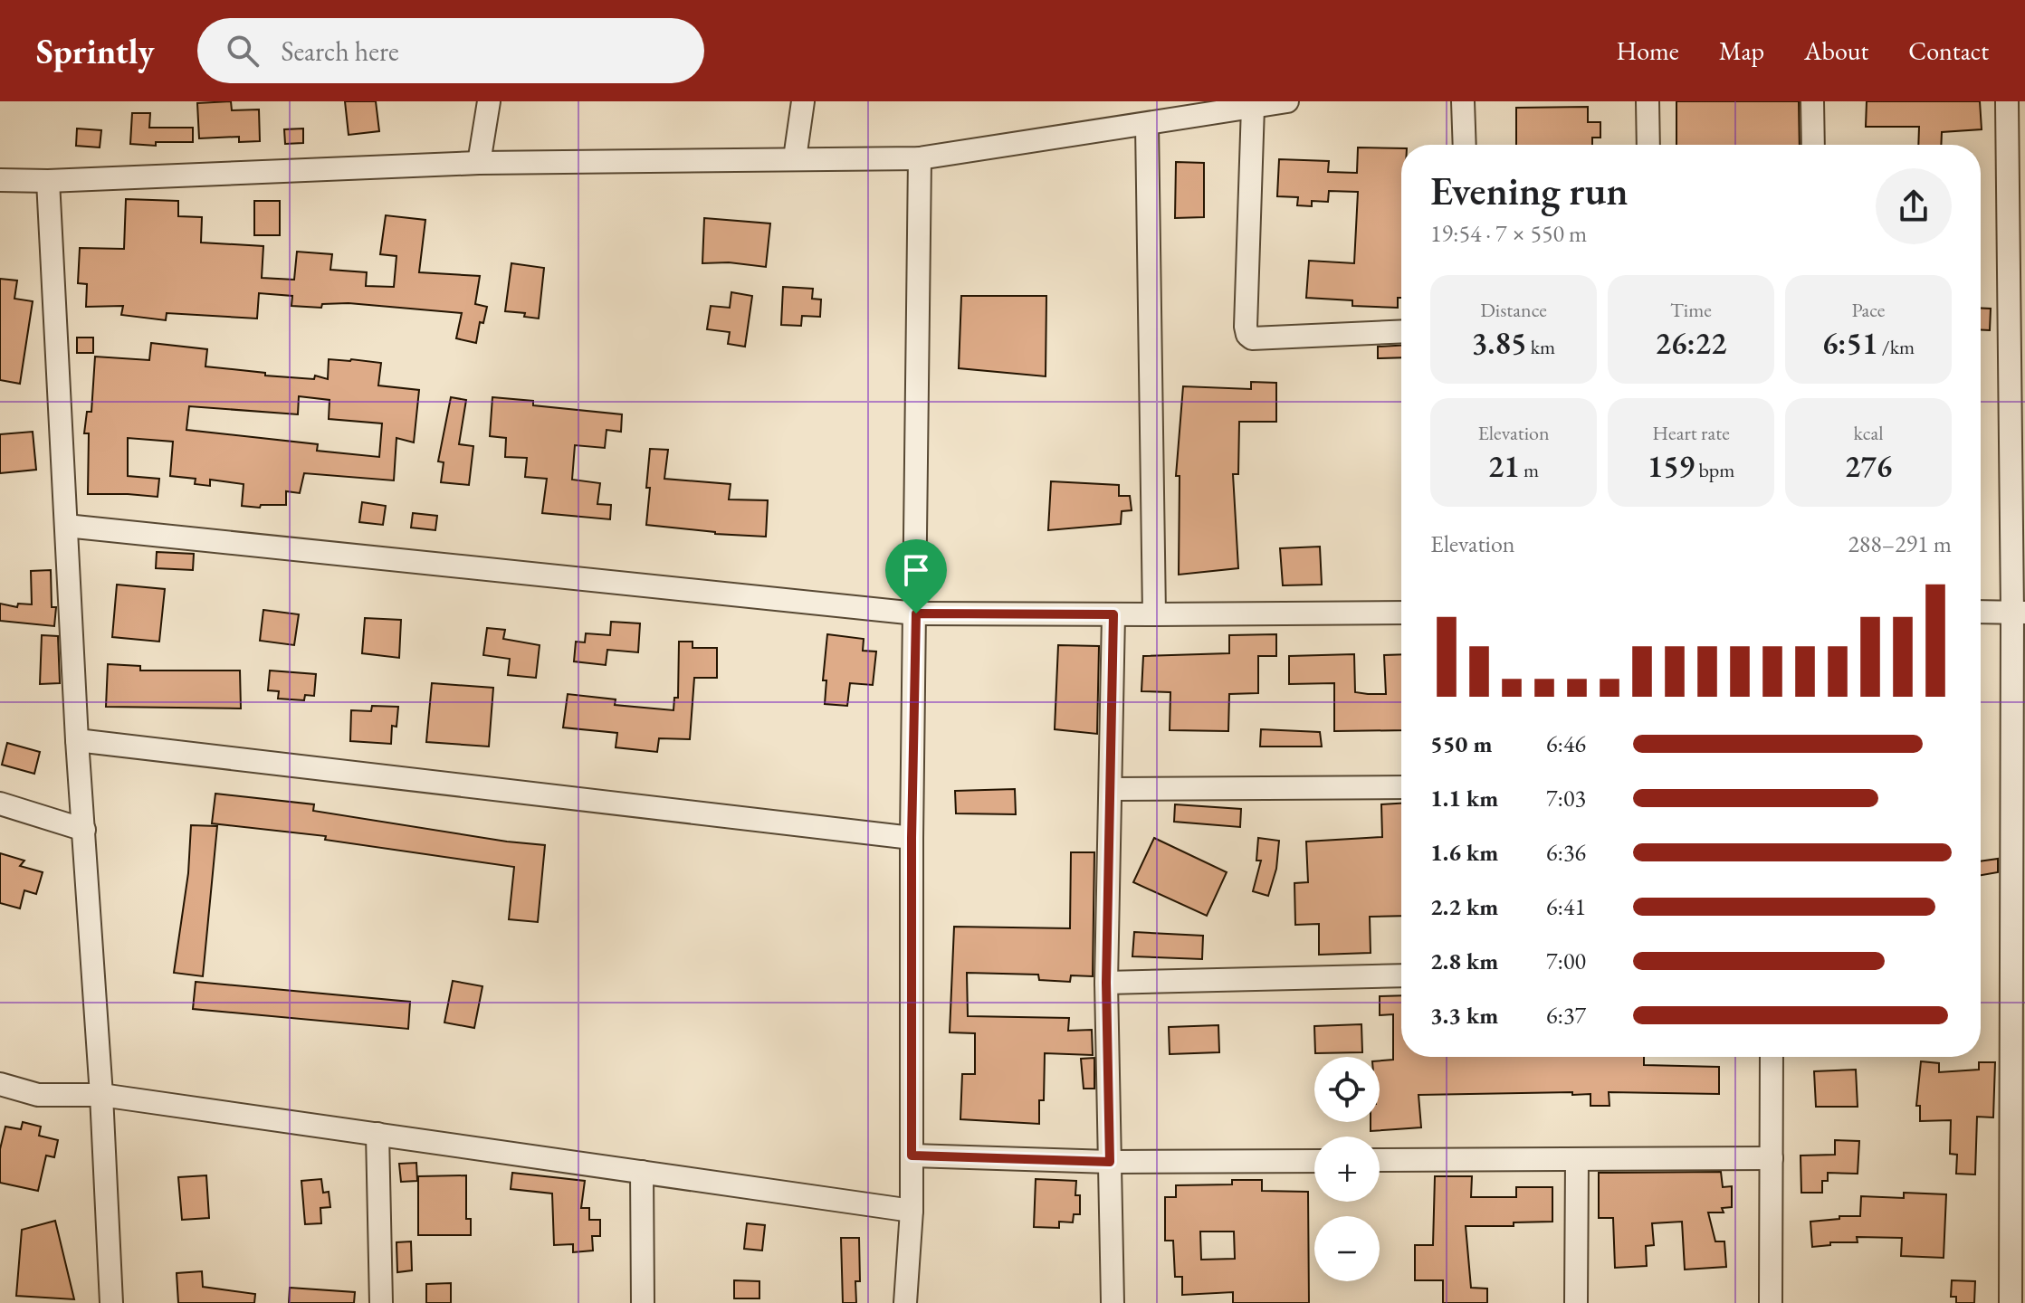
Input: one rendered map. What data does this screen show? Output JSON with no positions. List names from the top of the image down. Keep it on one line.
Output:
{"page":{"header":"Sprintly","search":"Search here","nav":["Home","Map","About","Contact"],"heading":["Evening run","19:54 · 7 × 550 m"],"stats":[["Distance","3.85 km"],["Time","26:22"],["Pace","6:51 /km"],["Elevation","21 m"],["Heart rate","159 bpm"],["kcal","276"]],"chart":["Elevation","288–291 m"],"list":[{"name":"550 m","note":"6:46"},{"name":"1.1 km","note":"7:03"},{"name":"1.6 km","note":"6:36"},{"name":"2.2 km","note":"6:41"},{"name":"2.8 km","note":"7:00"},{"name":"3.3 km","note":"6:37"}],"map_buttons":["+","−"]}}
